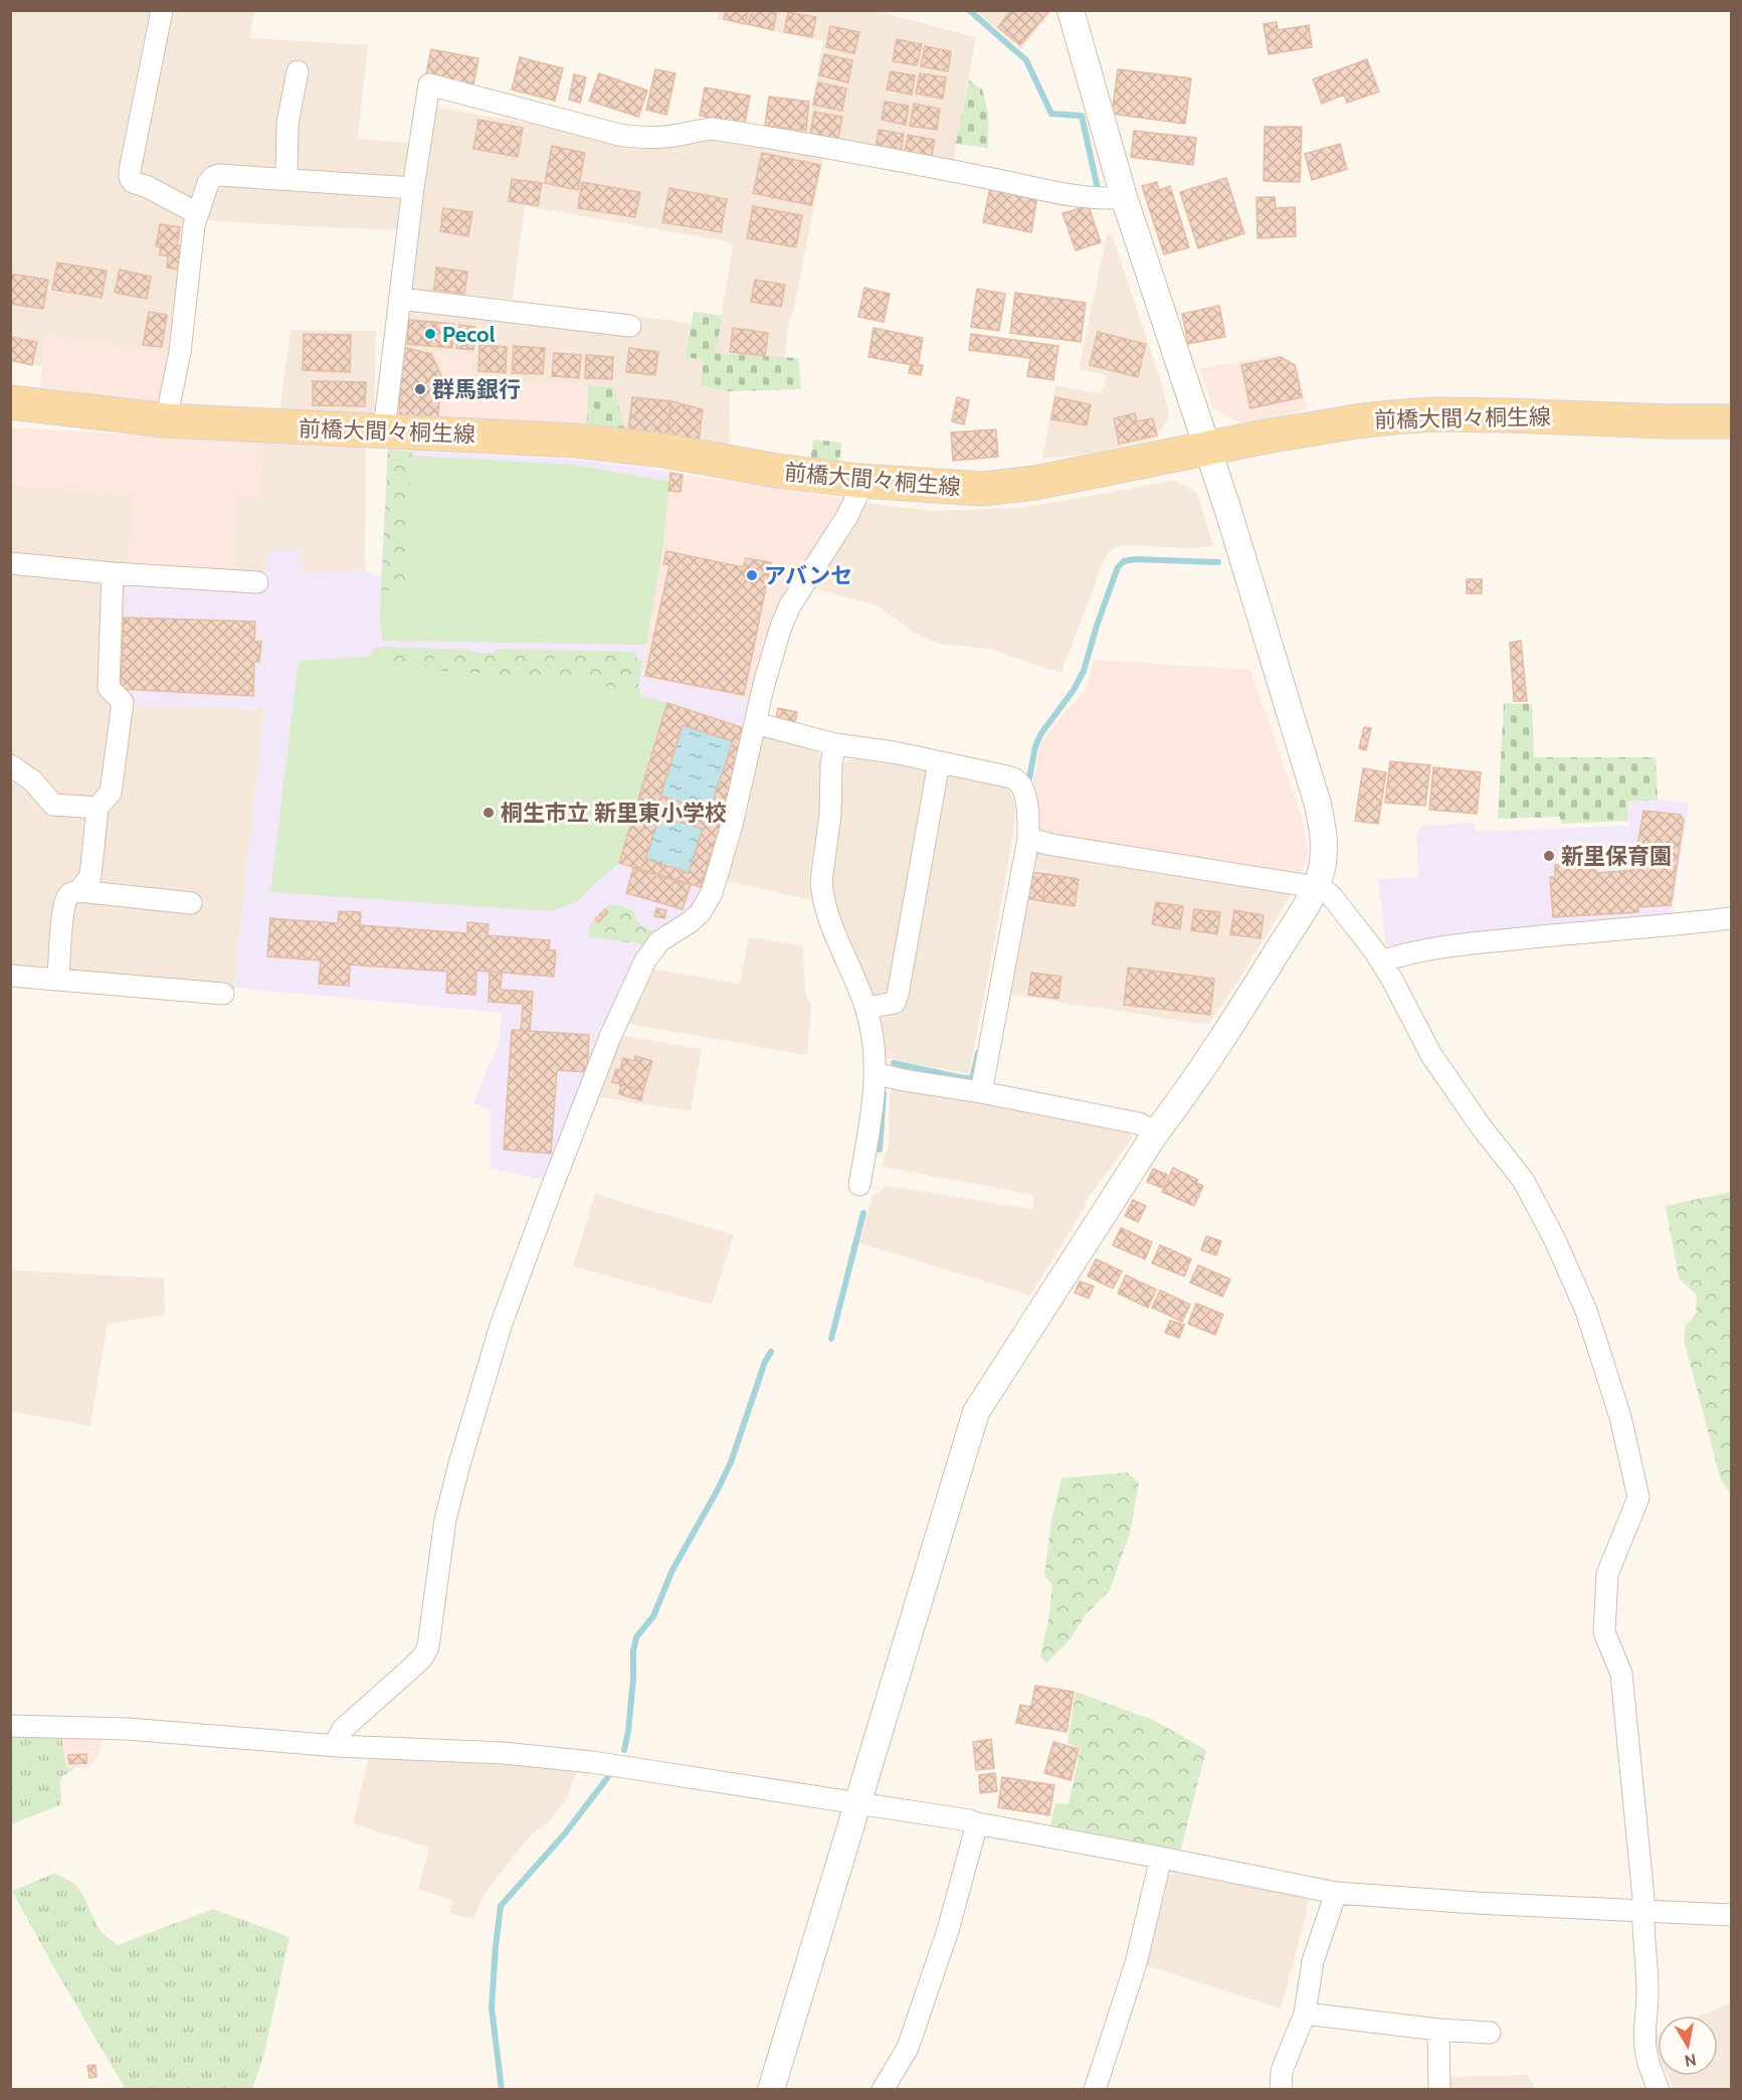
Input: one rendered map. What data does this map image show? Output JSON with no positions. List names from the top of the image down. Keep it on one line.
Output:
{"streets":{"main road":["前橋大間々桐生線"]},"places":["Pecol","群馬銀行","アバンセ","桐生市立 新里東小学校","新里保育園"],"north":"bottom"}
